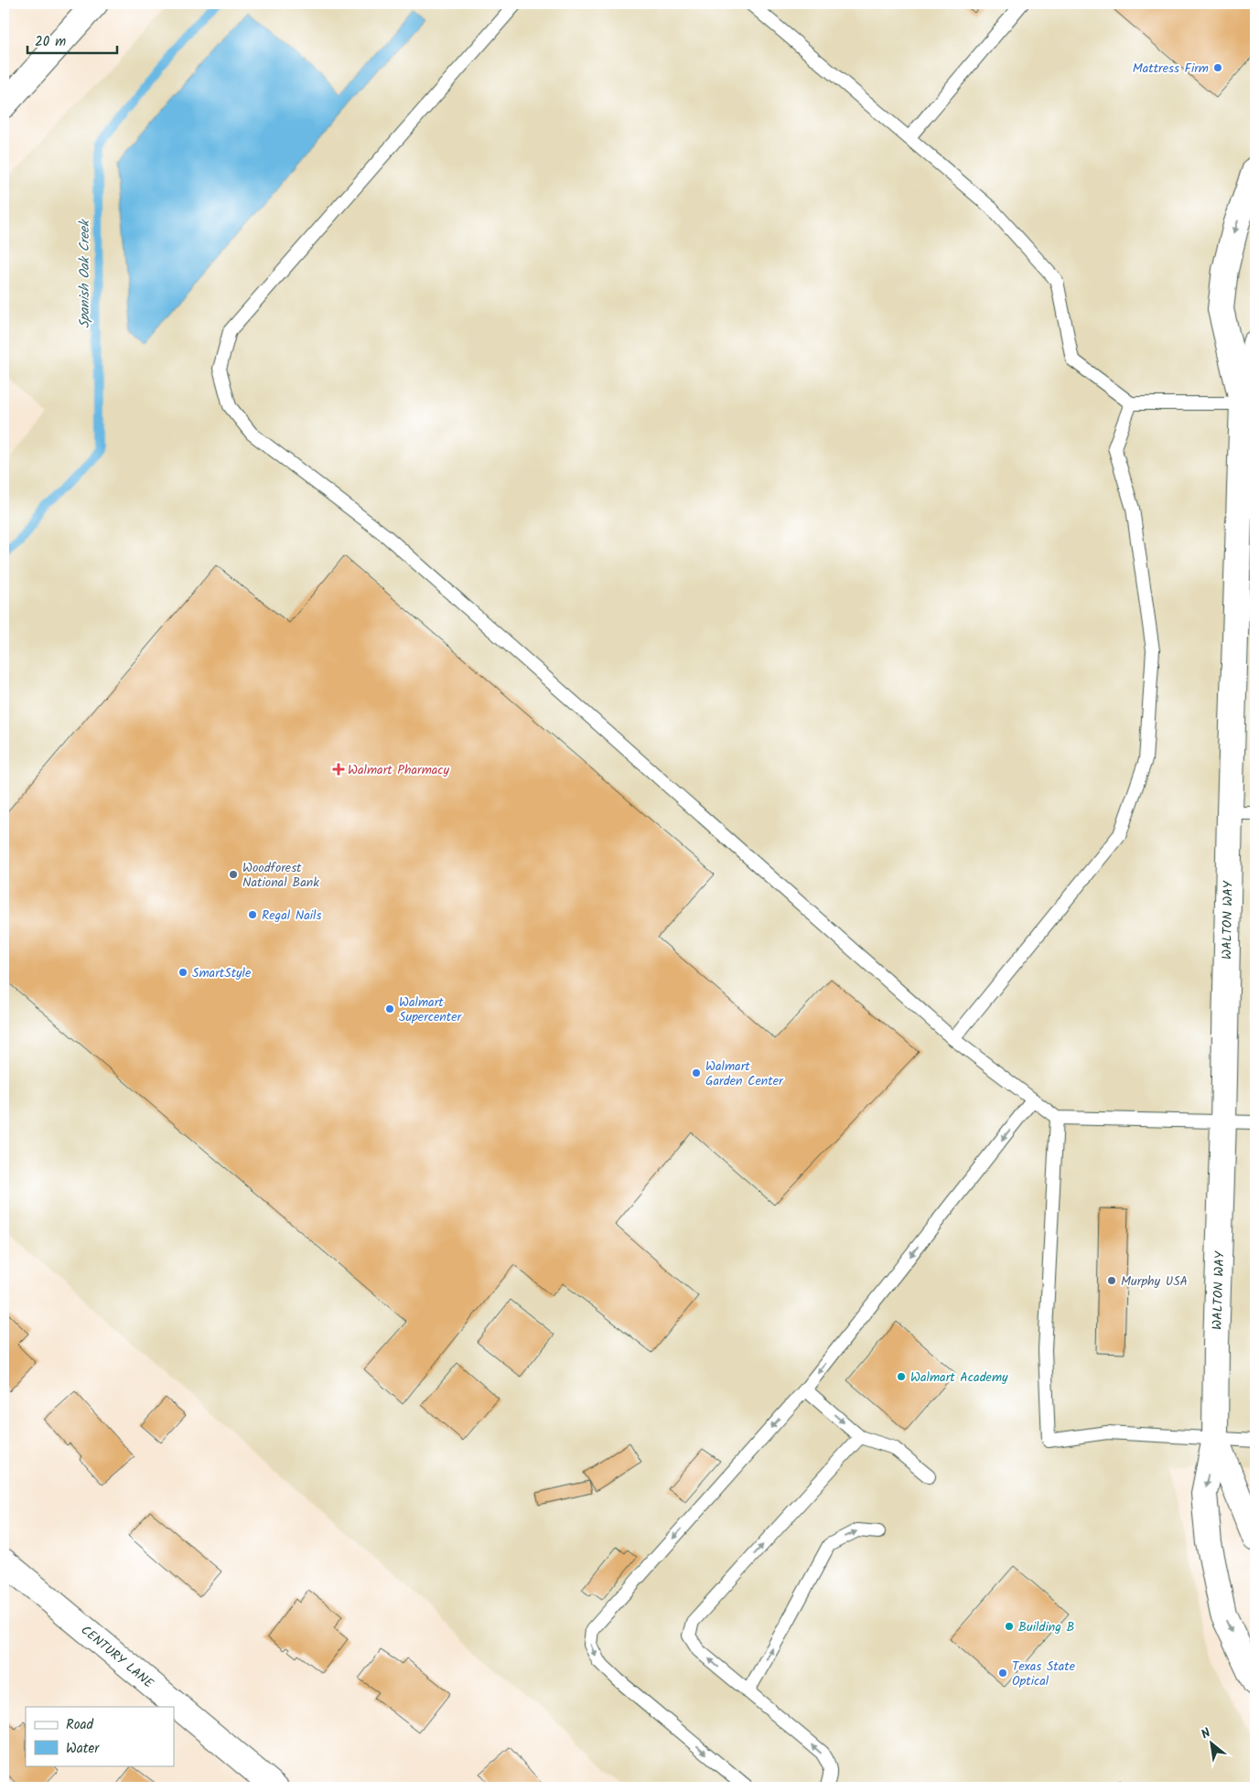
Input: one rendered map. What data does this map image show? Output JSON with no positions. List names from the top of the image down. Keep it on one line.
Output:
{"streets":{"street":["WALTON WAY","CENTURY LANE"]},"water":["Spanish Oak Creek"],"places":{"other":["Mattress Firm","Woodforest National Bank","Regal Nails","SmartStyle","Walmart Supercenter","Walmart Garden Center","Murphy USA","Walmart Academy","Building B","Texas State Optical"],"health":["Walmart Pharmacy"]},"legend":["Road","Water"],"scale_bar":"20 m","north":"top left"}
